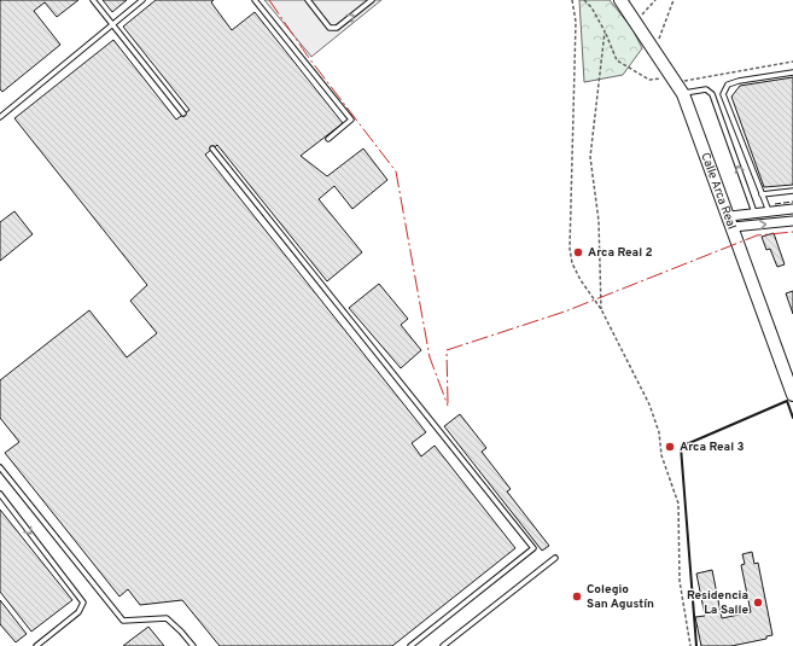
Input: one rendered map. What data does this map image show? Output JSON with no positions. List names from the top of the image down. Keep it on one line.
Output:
{"streets":{"street":["Calle Arca Real"]},"places":["Arca Real 2","Arca Real 3","Colegio San Agustín","Residencia La Salle"]}
